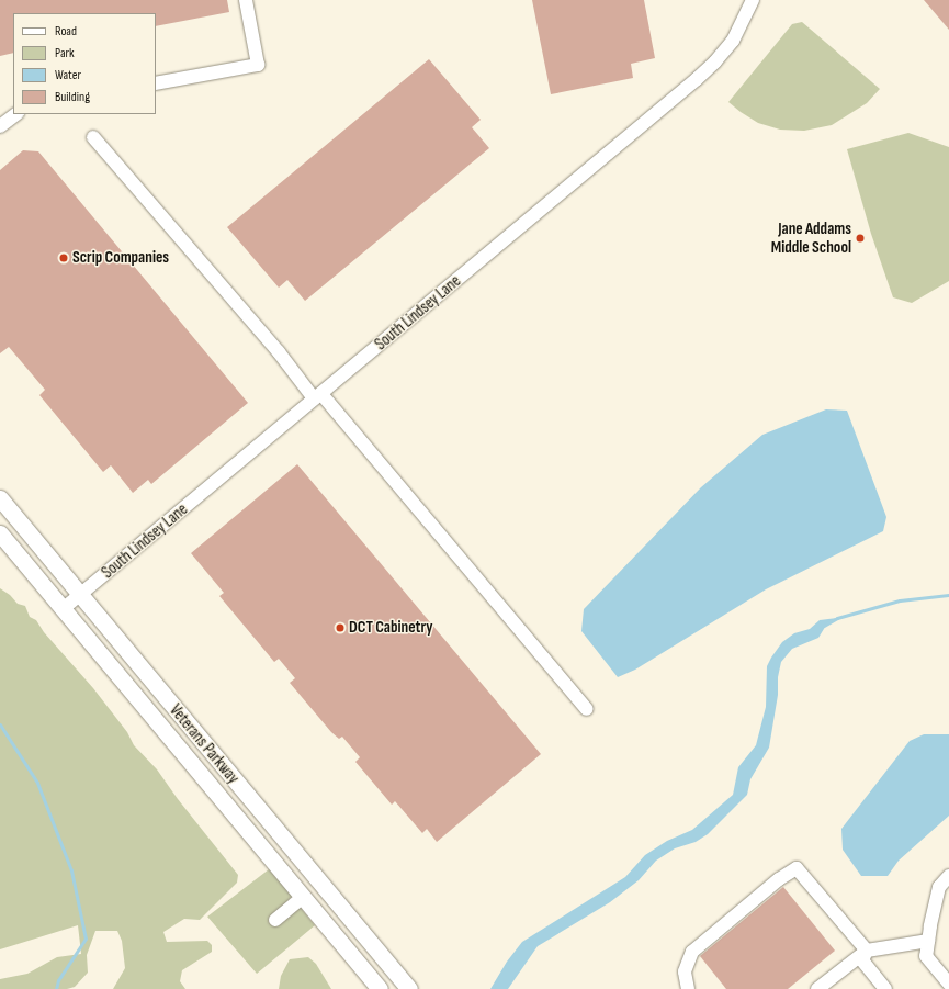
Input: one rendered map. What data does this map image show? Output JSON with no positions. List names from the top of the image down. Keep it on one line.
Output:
{"streets":{"main road":["Veterans Parkway"],"street":["South Lindsey Lane"]},"crossings":[["South Lindsey Lane","Veterans Parkway"]],"places":["Jane Addams Middle School","Scrip Companies","DCT Cabinetry"],"legend":["Road","Park","Water","Building"]}
